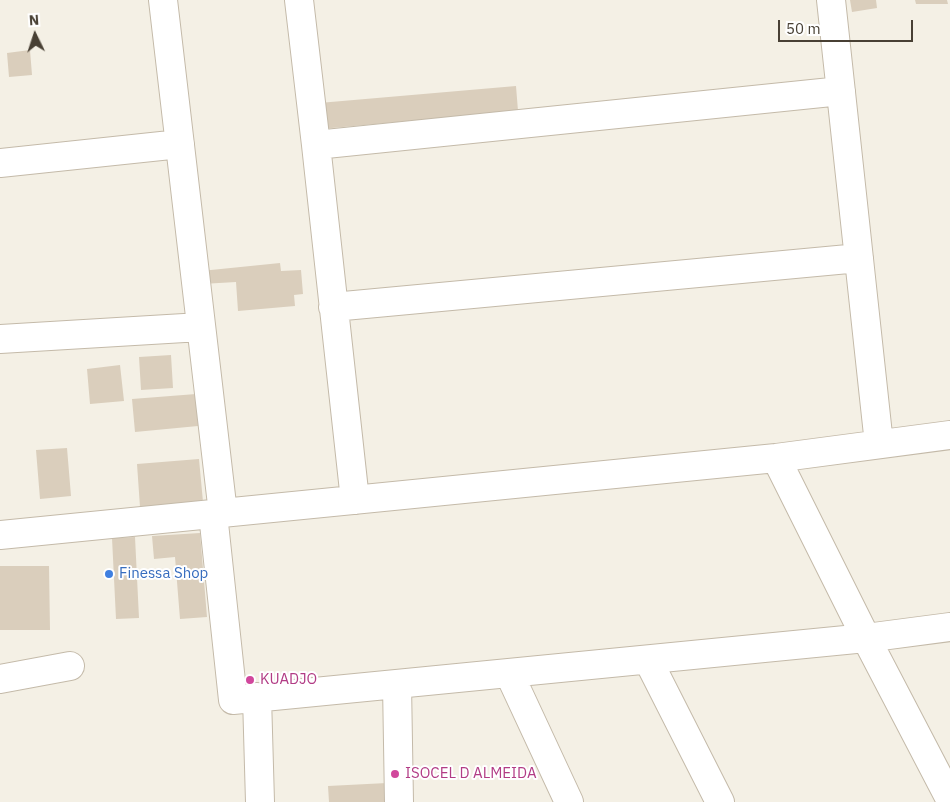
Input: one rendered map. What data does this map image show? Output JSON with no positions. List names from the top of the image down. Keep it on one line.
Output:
{"places":["Finessa Shop","KUADJO","ISOCEL D ALMEIDA"],"scale_bar":"50 m","north":"top"}
